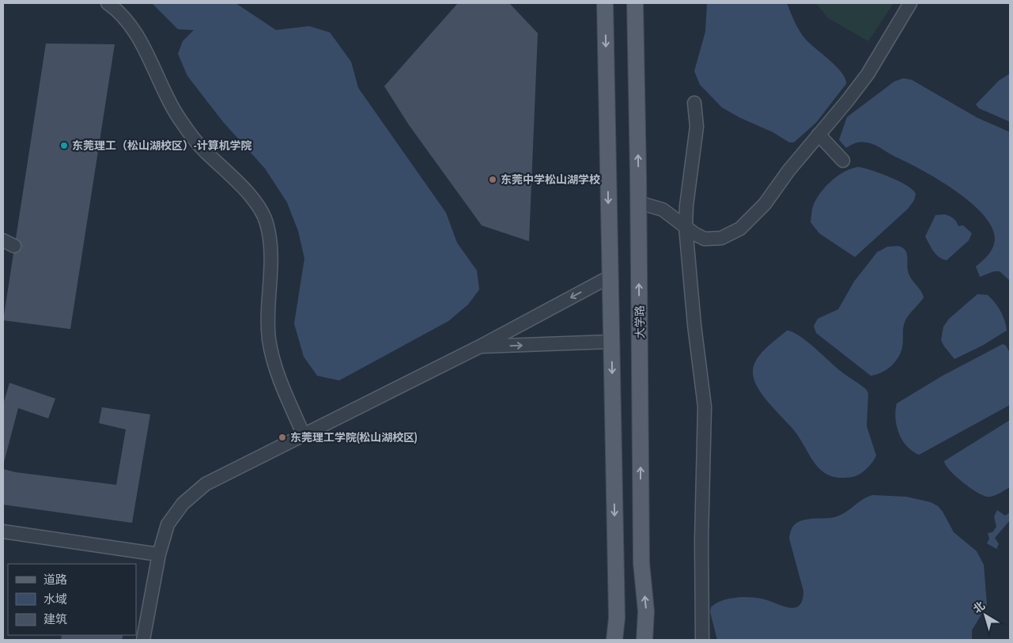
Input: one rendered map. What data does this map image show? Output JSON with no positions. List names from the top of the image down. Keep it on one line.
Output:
{"streets":{"main road":["大学路"]},"places":["东莞理工（松山湖校区）-计算机学院","东莞中学松山湖学校","东莞理工学院(松山湖校区)"],"legend":["道路","水域","建筑"],"north":"top left"}
